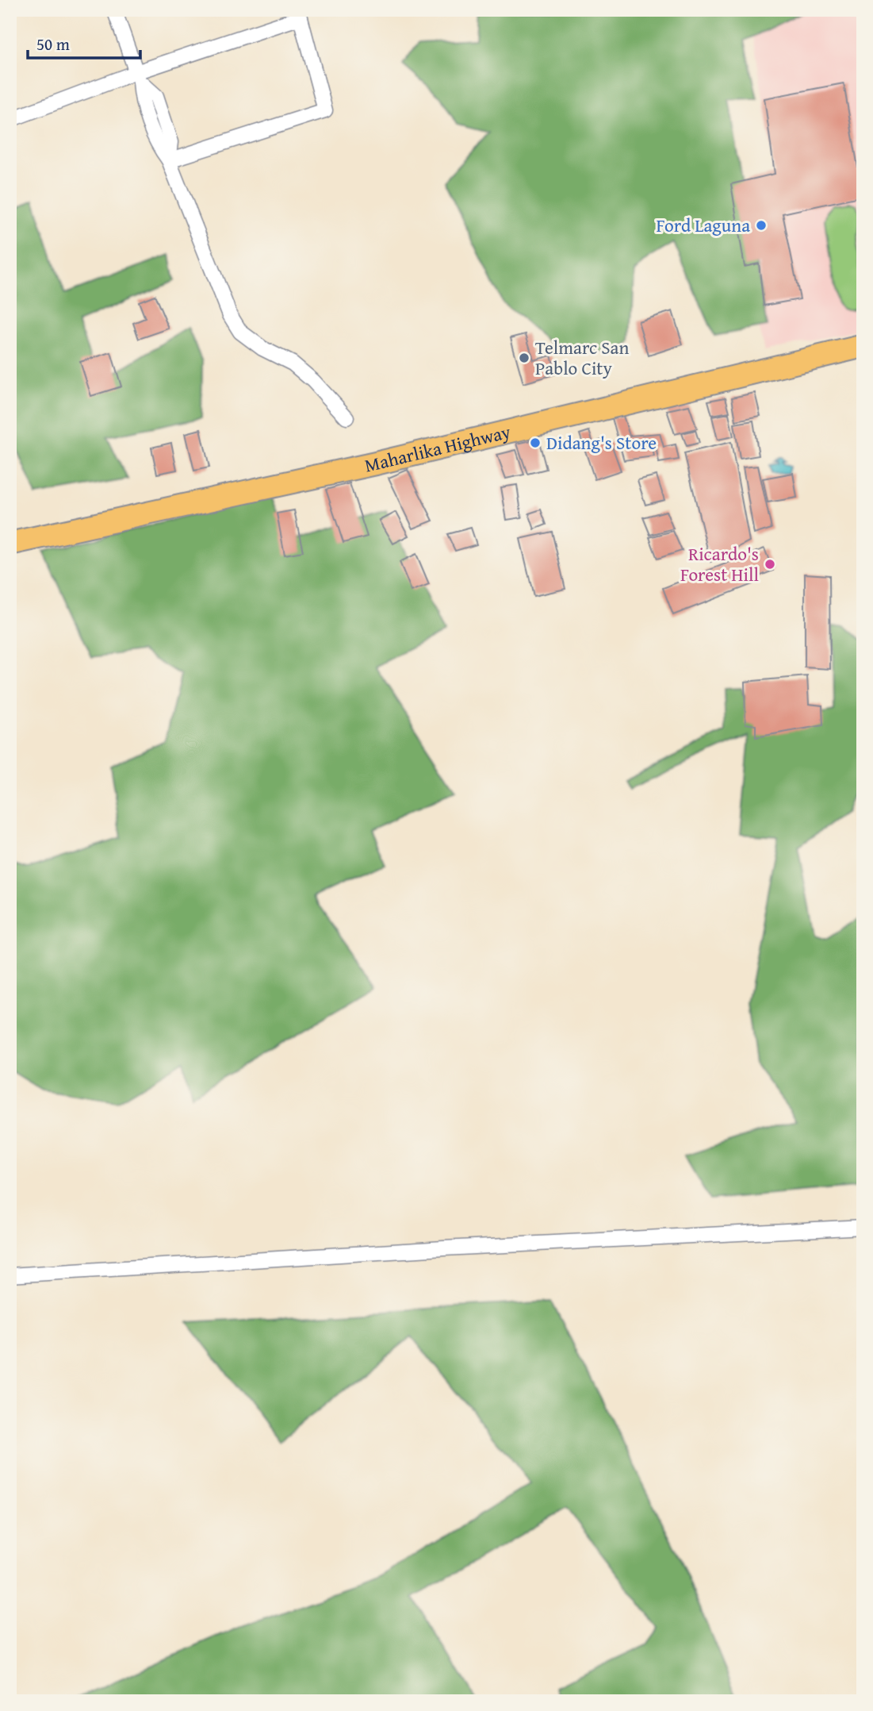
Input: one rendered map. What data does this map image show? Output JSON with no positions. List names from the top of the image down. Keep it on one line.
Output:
{"streets":{"main road":["Maharlika Highway"]},"places":["Ford Laguna","Telmarc San Pablo City","Didang's Store","Ricardo's Forest Hill"],"scale_bar":"50 m"}
